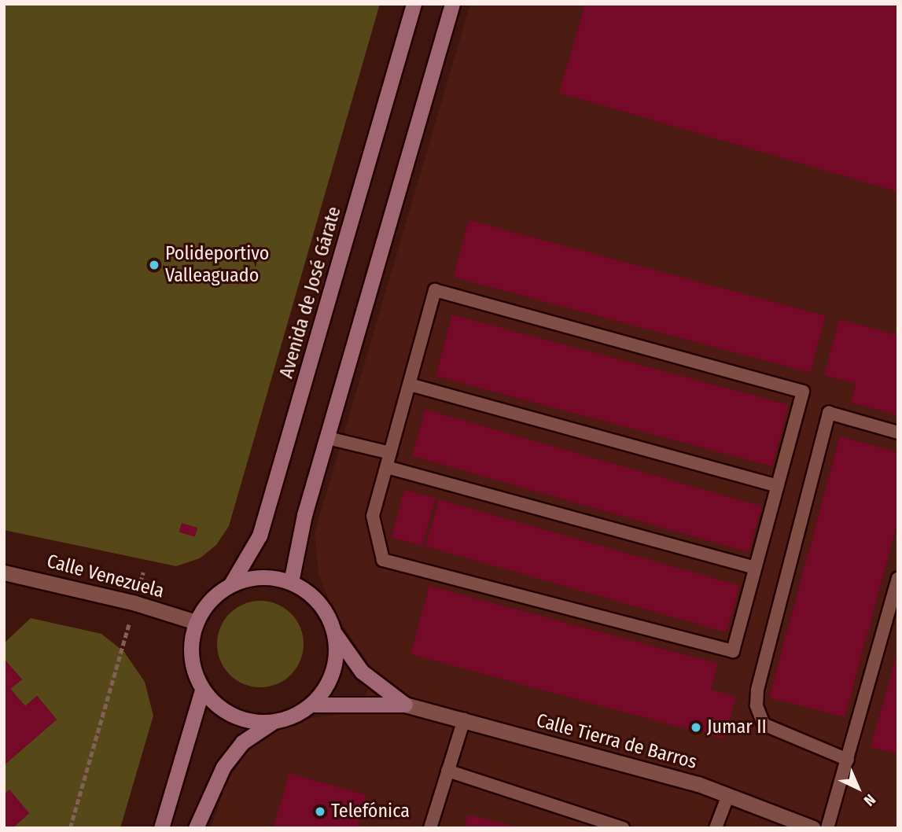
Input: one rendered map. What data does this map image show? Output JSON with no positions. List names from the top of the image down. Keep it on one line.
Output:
{"streets":{"main road":["Avenida de José Gárate"],"street":["Calle Venezuela","Calle Tierra de Barros"]},"crossings":[["Avenida de José Gárate","Calle Venezuela"]],"places":["Polideportivo Valleaguado","Jumar II","Telefónica"],"north":"bottom right"}
